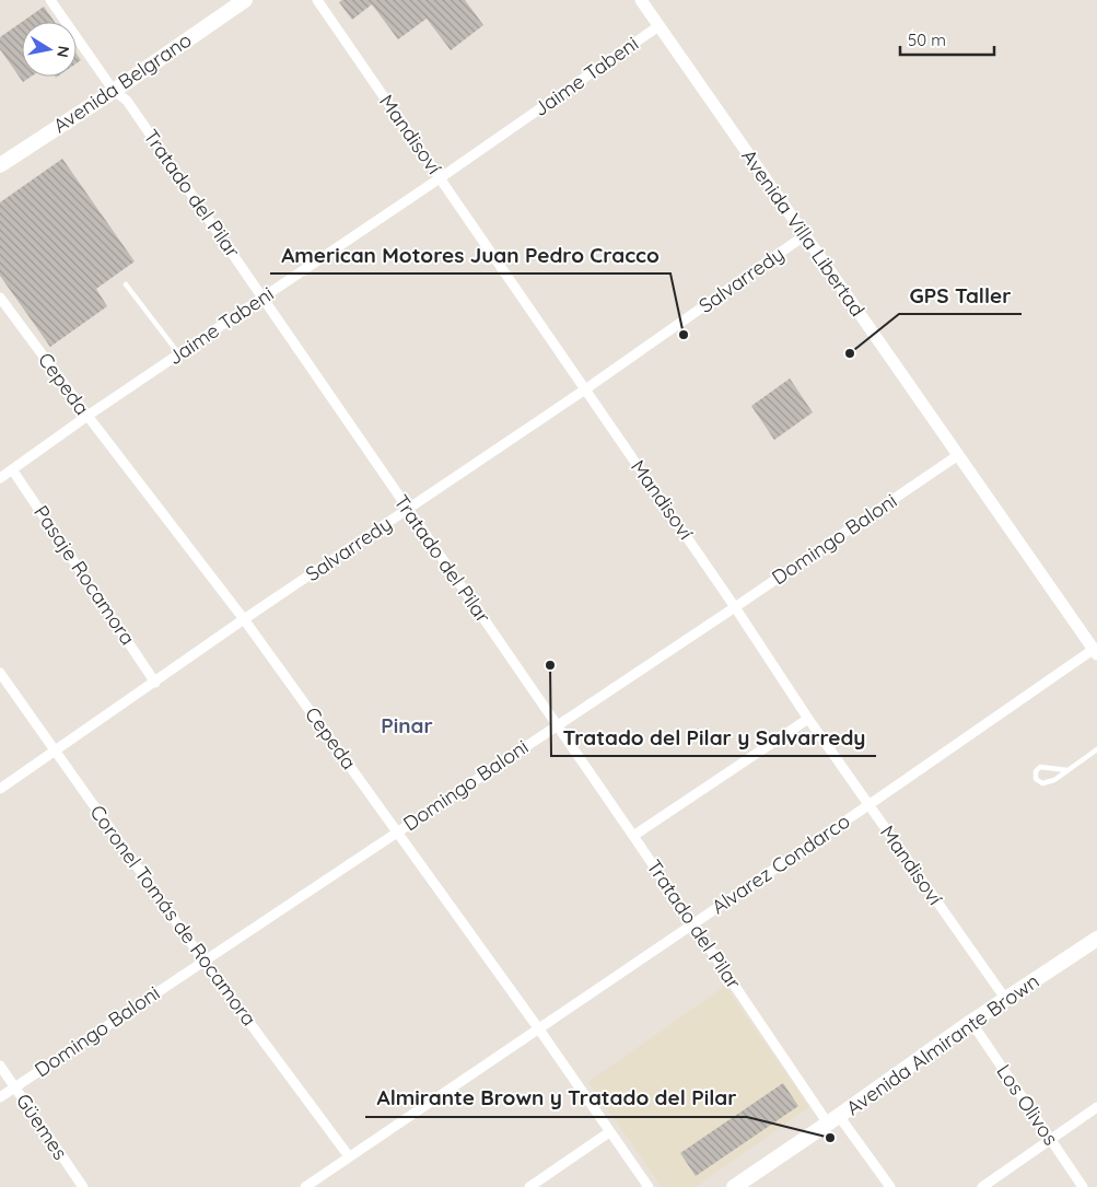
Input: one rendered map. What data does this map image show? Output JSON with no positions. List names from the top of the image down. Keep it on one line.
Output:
{"streets":{"main road":["Avenida Belgrano","Avenida Almirante Brown"],"street":["Jaime Tabeni","Mandisoví","Tratado del Pilar","Avenida Villa Libertad","Salvarredy","Cepeda","Domingo Baloni","Pasaje Rocamora","Alvarez Condarco","Coronel Tomás de Rocamora","Los Olivos","Güemes"]},"crossings":[["Jaime Tabeni","Mandisoví"],["Jaime Tabeni","Tratado del Pilar"],["Jaime Tabeni","Avenida Villa Libertad"],["Jaime Tabeni","Cepeda"],["Jaime Tabeni","Pasaje Rocamora"],["Avenida Belgrano","Tratado del Pilar"],["Mandisoví","Salvarredy"],["Mandisoví","Domingo Baloni"],["Mandisoví","Alvarez Condarco"],["Mandisoví","Avenida Almirante Brown"],["Tratado del Pilar","Salvarredy"],["Tratado del Pilar","Domingo Baloni"],["Tratado del Pilar","Alvarez Condarco"],["Tratado del Pilar","Avenida Almirante Brown"],["Avenida Villa Libertad","Salvarredy"],["Avenida Villa Libertad","Domingo Baloni"],["Avenida Villa Libertad","Alvarez Condarco"],["Salvarredy","Cepeda"],["Salvarredy","Pasaje Rocamora"],["Salvarredy","Coronel Tomás de Rocamora"],["Cepeda","Domingo Baloni"],["Cepeda","Alvarez Condarco"],["Domingo Baloni","Coronel Tomás de Rocamora"],["Domingo Baloni","Güemes"],["Alvarez Condarco","Coronel Tomás de Rocamora"],["Avenida Almirante Brown","Los Olivos"]],"districts":["Pinar"],"places":["American Motores Juan Pedro Cracco","GPS Taller","Tratado del Pilar y Salvarredy","Almirante Brown y Tratado del Pilar"],"scale_bar":"50 m","north":"right"}
